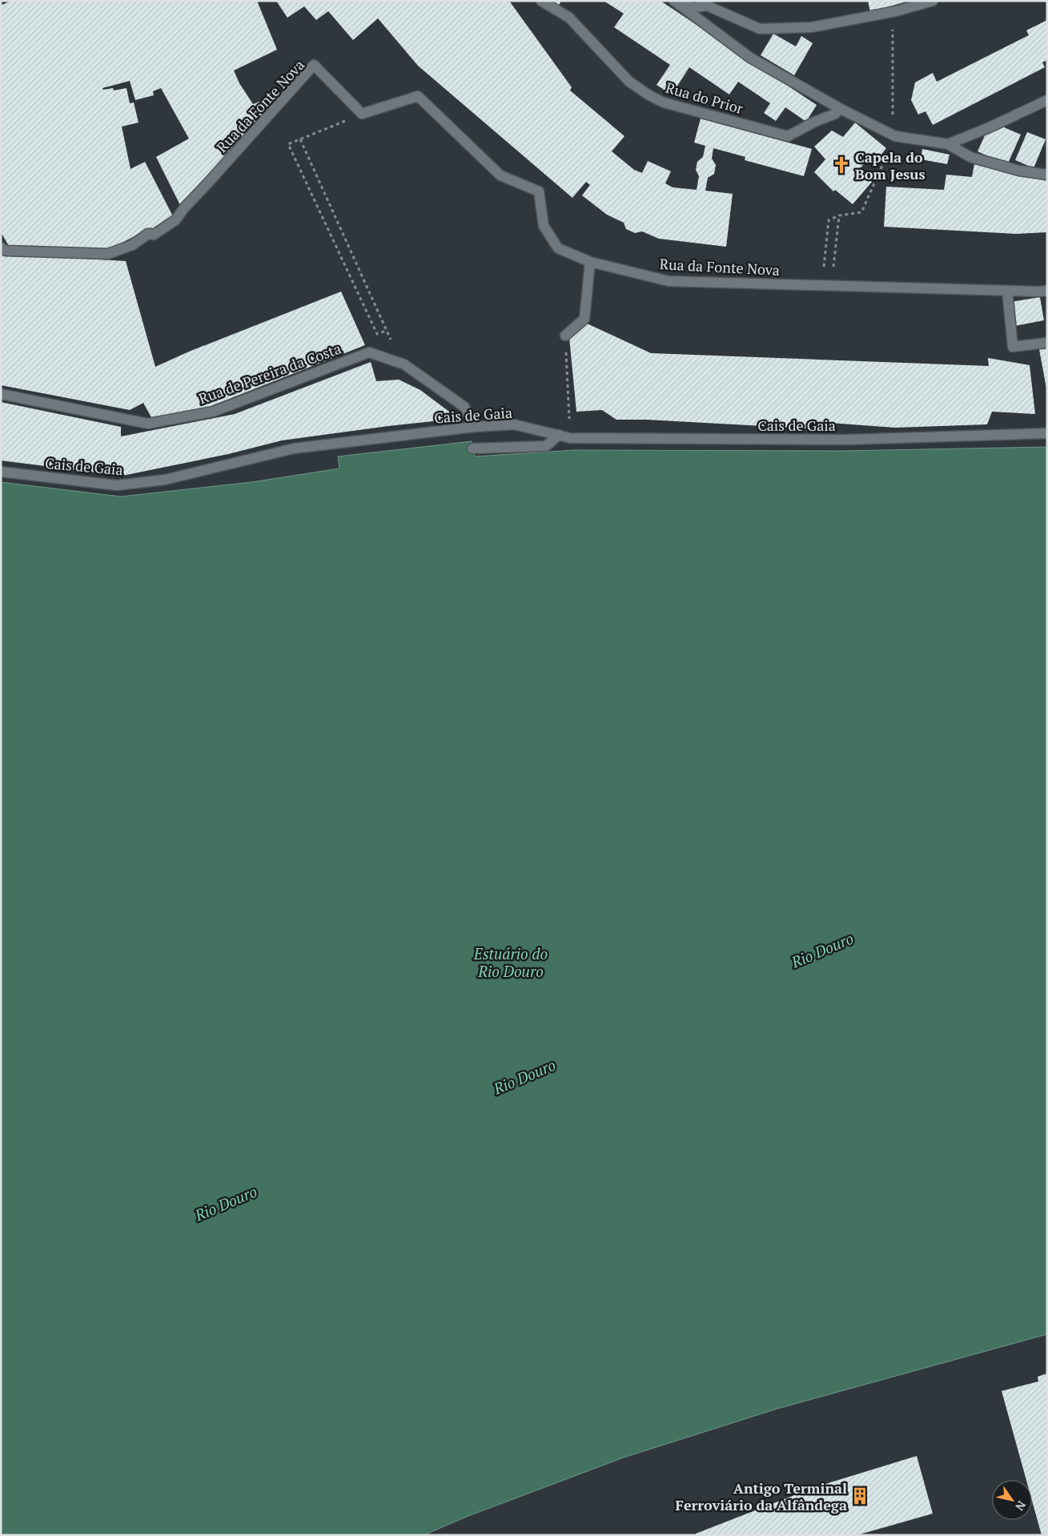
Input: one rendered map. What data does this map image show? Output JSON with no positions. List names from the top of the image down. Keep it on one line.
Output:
{"streets":{"street":["Rua do Prior","Rua da Fonte Nova","Rua de Pereira da Costa","Cais de Gaia"]},"crossings":[["Rua de Pereira da Costa","Cais de Gaia"]],"water":["Rio Douro","Estuário do Rio Douro"],"places":{"church":["Capela do Bom Jesus"],"building":["Antigo Terminal Ferroviário da Alfândega"]},"north":"bottom right"}
